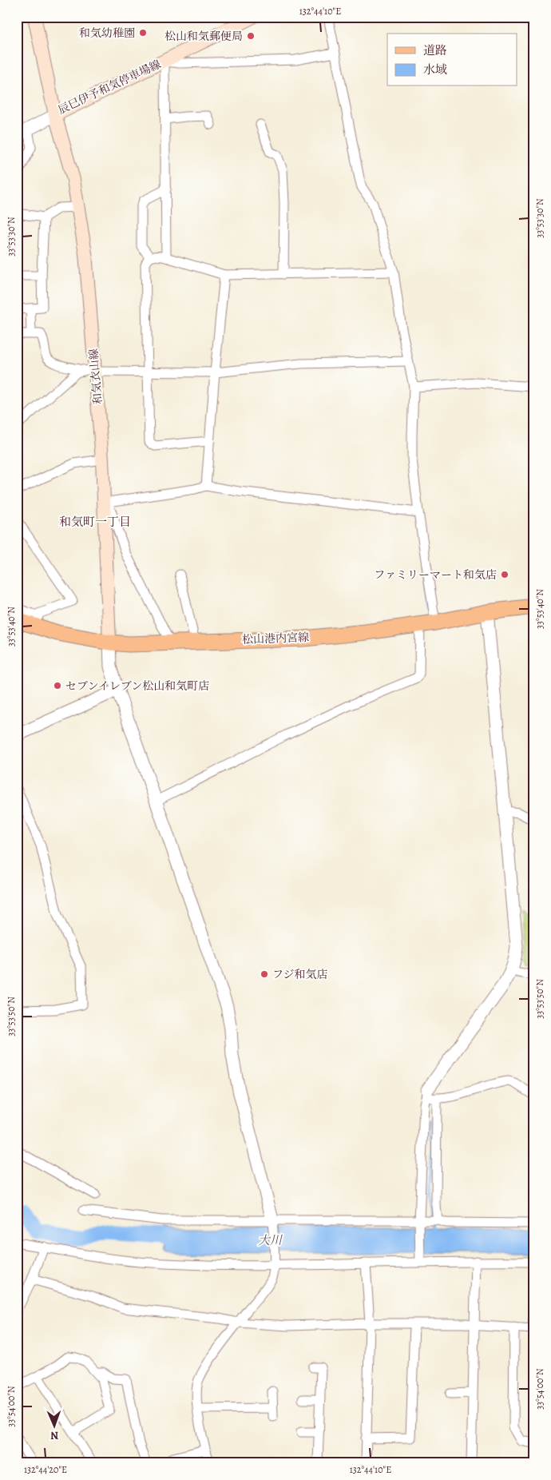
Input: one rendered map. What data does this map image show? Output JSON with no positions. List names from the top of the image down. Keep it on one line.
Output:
{"streets":{"main road":["辰巳伊予和気停車場線","和気衣山線","松山港内宮線"]},"crossings":[["辰巳伊予和気停車場線","和気衣山線"],["和気衣山線","松山港内宮線"]],"districts":["和気町一丁目"],"water":["大川"],"places":["和気幼稚園","松山和気郵便局","ファミリーマート和気店","セブンイレブン松山和気町店","フジ和気店"],"legend":["道路","水域"],"north":"bottom","coordinates":["132°44'10\"E","33°53'30\"N","33°53'40\"N","33°53'50\"N","33°54'00\"N","132°44'20\"E"]}
